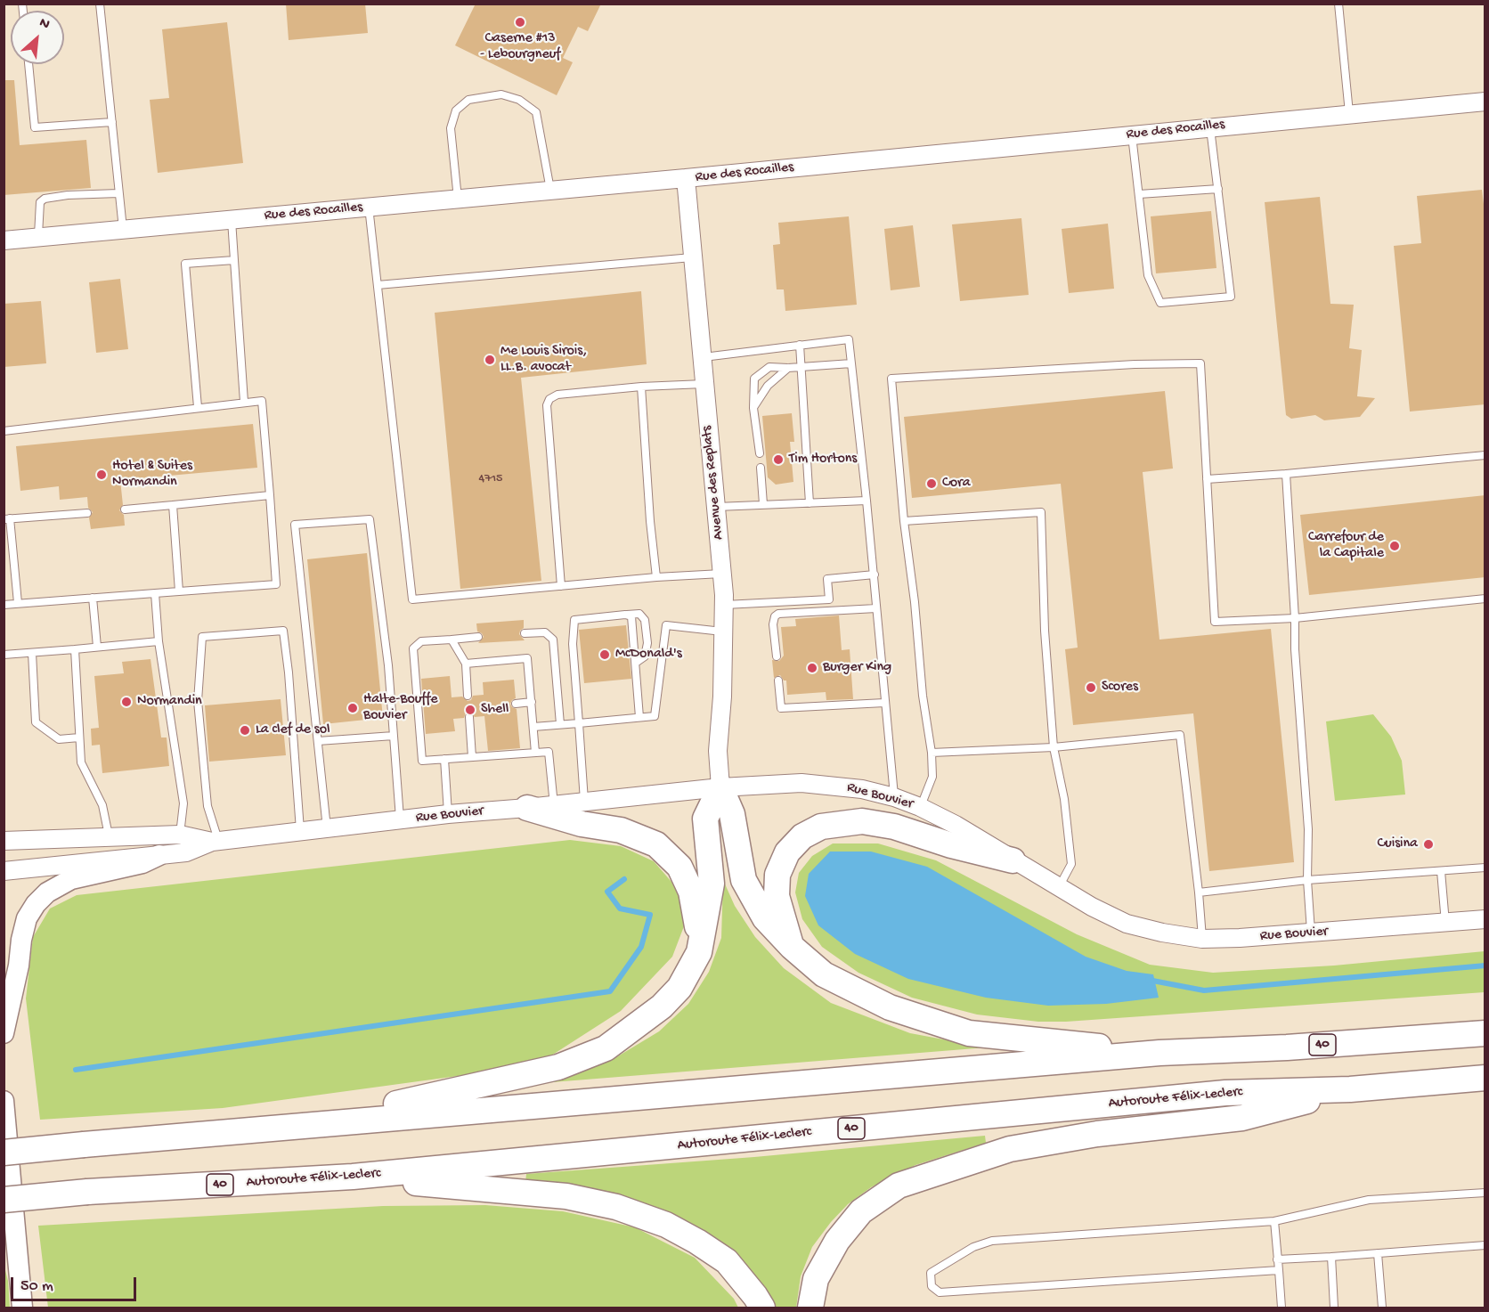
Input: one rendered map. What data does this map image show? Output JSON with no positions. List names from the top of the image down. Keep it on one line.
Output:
{"streets":{"highway":["40","Autoroute Félix-Leclerc"],"street":["Rue des Rocailles","Avenue des Replats","Rue Bouvier"]},"crossings":[["Rue des Rocailles","Avenue des Replats"],["Avenue des Replats","Rue Bouvier"]],"places":["Caserne #13 - Lebourgneuf","Me Louis Sirois, LL.B. avocat","Tim Hortons","Hotel & Suites Normandin","Cora","Carrefour de la Capitale","McDonald's","Burger King","Scores","Normandin","Halte-Bouffe Bouvier","Shell","La clef de sol","Cuisina"],"house_numbers":["4715"],"scale_bar":"50 m","north":"top right"}
